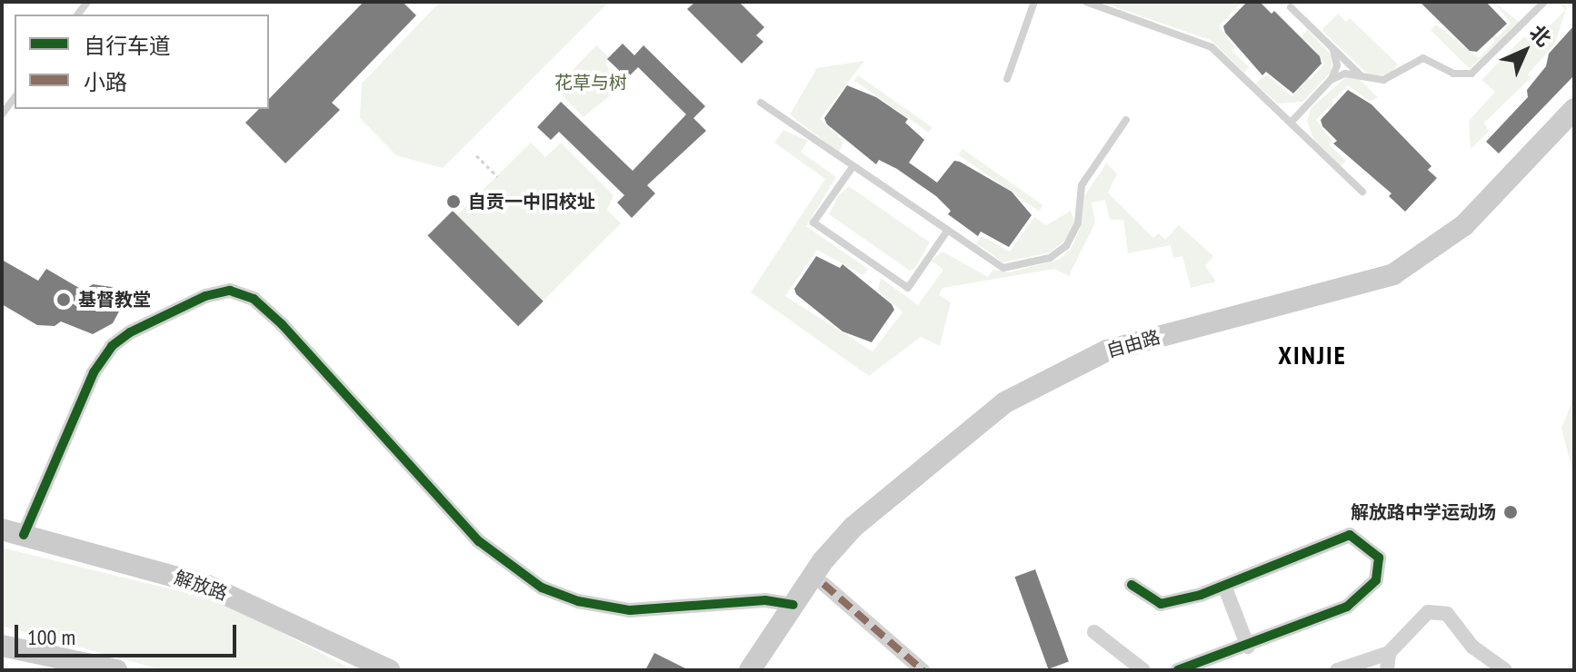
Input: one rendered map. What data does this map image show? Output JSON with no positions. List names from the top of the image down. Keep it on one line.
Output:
{"streets":{"main road":["自由路","解放路"]},"districts":["XINJIE"],"parks":["花草与树"],"places":["自贡一中旧校址","基督教堂","解放路中学运动场"],"legend":["自行车道","小路"],"scale_bar":"100 m","north":"top right"}
